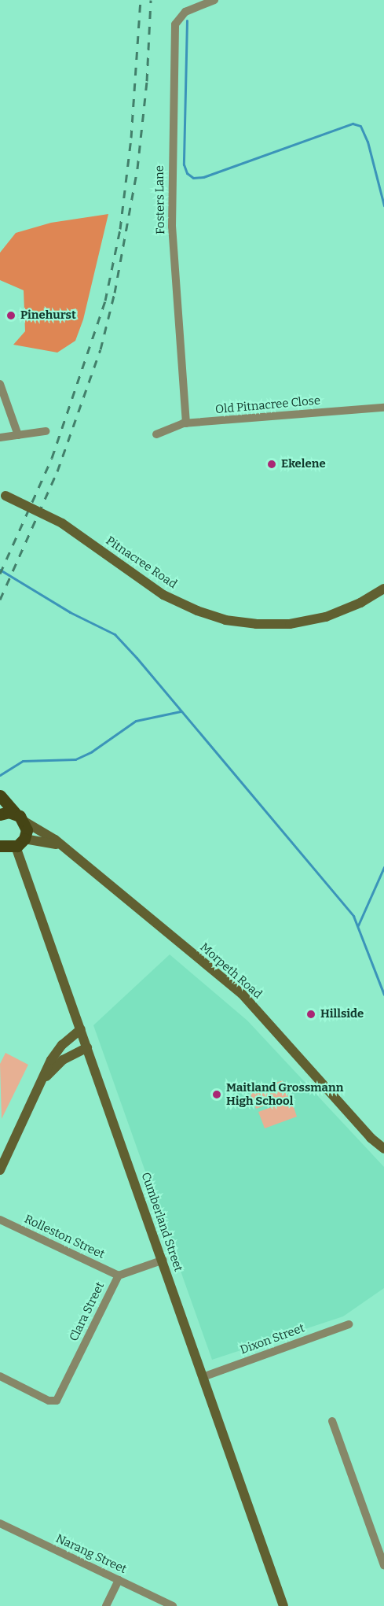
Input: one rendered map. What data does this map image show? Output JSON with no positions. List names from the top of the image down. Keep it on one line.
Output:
{"streets":{"street":["Fosters Lane","Old Pitnacree Close","Pitnacree Road","Morpeth Road","Cumberland Street","Rolleston Street","Clara Street","Dixon Street","Narang Street"]},"crossings":[["Fosters Lane","Old Pitnacree Close"],["Morpeth Road","Cumberland Street"],["Cumberland Street","Clara Street"],["Cumberland Street","Dixon Street"],["Rolleston Street","Clara Street"]],"places":["Pinehurst","Ekelene","Hillside","Maitland Grossmann High School"]}
